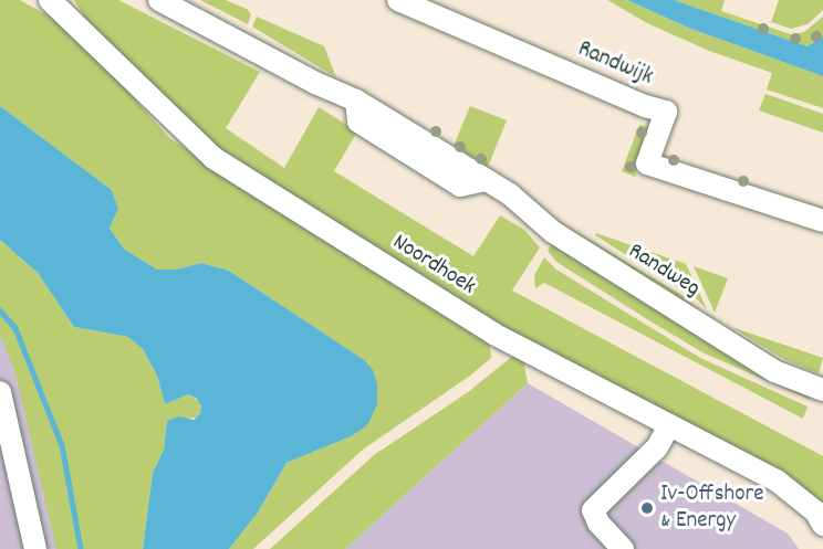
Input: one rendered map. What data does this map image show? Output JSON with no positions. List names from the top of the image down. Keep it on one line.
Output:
{"streets":{"street":["Randwijk","Noordhoek","Randweg"]},"places":["Iv-Offshore & Energy"]}
